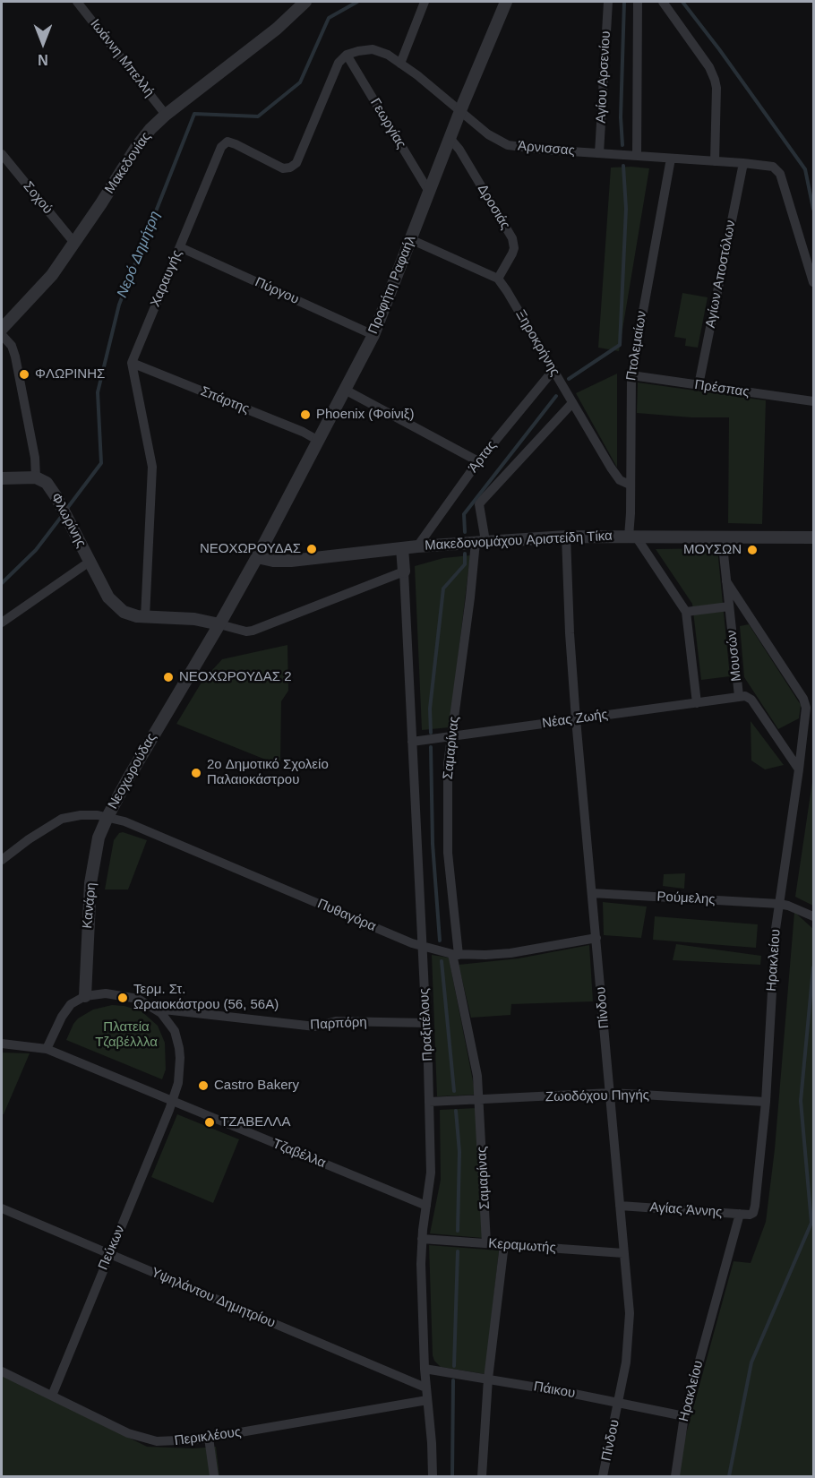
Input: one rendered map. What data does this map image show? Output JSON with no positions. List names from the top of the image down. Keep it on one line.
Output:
{"streets":{"street":["Ιωάννη Μπελλή","Αγίου Αρσενίου","Γεωργίας","Άρνισσας","Μακεδονίας","Σοχού","Δροσιάς","Αγίων Αποστόλων","Χαραυγής","Προφήτη Ραφαήλ","Πύργου","Ξηροκρήνης","Πτολεμαίων","Πρέσπας","Σπάρτης","Άρτας","Φλωρίνης","Μακεδονομάχου Αριστείδη Τίκα","Μουσών","Νέας Ζωής","Σαμαρίνας","Νεοχωρούδας","Ρούμελης","Κανάρη","Πυθαγόρα","Ηρακλείου","Πίνδου","Παρπόρη","Πραξιτέλους","Ζωοδόχου Πηγής","Τζαβέλλα","Αγίας Άννης","Κεραμωτής","Πεύκων","Υψηλάντου Δημητρίου","Πάικου","Περικλέους"]},"crossings":[["Ιωάννη Μπελλή","Μακεδονίας"],["Αγίου Αρσενίου","Άρνισσας"],["Γεωργίας","Άρνισσας"],["Γεωργίας","Χαραυγής"],["Γεωργίας","Προφήτη Ραφαήλ"],["Άρνισσας","Αγίων Αποστόλων"],["Άρνισσας","Χαραυγής"],["Άρνισσας","Προφήτη Ραφαήλ"],["Άρνισσας","Πτολεμαίων"],["Μακεδονίας","Σοχού"],["Δροσιάς","Προφήτη Ραφαήλ"],["Δροσιάς","Ξηροκρήνης"],["Αγίων Αποστόλων","Πρέσπας"],["Χαραυγής","Πύργου"],["Χαραυγής","Σπάρτης"],["Προφήτη Ραφαήλ","Πύργου"],["Προφήτη Ραφαήλ","Σπάρτης"],["Προφήτη Ραφαήλ","Μακεδονομάχου Αριστείδη Τίκα"],["Προφήτη Ραφαήλ","Νεοχωρούδας"],["Ξηροκρήνης","Πτολεμαίων"],["Ξηροκρήνης","Άρτας"],["Πτολεμαίων","Πρέσπας"],["Πτολεμαίων","Μακεδονομάχου Αριστείδη Τίκα"],["Άρτας","Μακεδονομάχου Αριστείδη Τίκα"],["Άρτας","Σαμαρίνας"],["Φλωρίνης","Νεοχωρούδας"],["Μακεδονομάχου Αριστείδη Τίκα","Μουσών"],["Μακεδονομάχου Αριστείδη Τίκα","Σαμαρίνας"],["Μακεδονομάχου Αριστείδη Τίκα","Νεοχωρούδας"],["Μακεδονομάχου Αριστείδη Τίκα","Πίνδου"],["Μουσών","Νέας Ζωής"],["Μουσών","Ηρακλείου"],["Νέας Ζωής","Σαμαρίνας"],["Νέας Ζωής","Πίνδου"],["Νέας Ζωής","Πραξιτέλους"],["Σαμαρίνας","Πυθαγόρα"],["Σαμαρίνας","Ζωοδόχου Πηγής"],["Σαμαρίνας","Κεραμωτής"],["Νεοχωρούδας","Κανάρη"],["Νεοχωρούδας","Πυθαγόρα"],["Ρούμελης","Ηρακλείου"],["Ρούμελης","Πίνδου"],["Κανάρη","Πυθαγόρα"],["Πυθαγόρα","Πίνδου"],["Πυθαγόρα","Πραξιτέλους"],["Ηρακλείου","Ζωοδόχου Πηγής"],["Ηρακλείου","Αγίας Άννης"],["Ηρακλείου","Πάικου"],["Πίνδου","Ζωοδόχου Πηγής"],["Πίνδου","Αγίας Άννης"],["Πίνδου","Κεραμωτής"],["Πίνδου","Πάικου"],["Παρπόρη","Πραξιτέλους"],["Πραξιτέλους","Ζωοδόχου Πηγής"],["Πραξιτέλους","Τζαβέλλα"],["Πραξιτέλους","Κεραμωτής"],["Πραξιτέλους","Υψηλάντου Δημητρίου"],["Πραξιτέλους","Πάικου"],["Πραξιτέλους","Περικλέους"],["Τζαβέλλα","Πεύκων"],["Πεύκων","Υψηλάντου Δημητρίου"],["Πεύκων","Περικλέους"]],"water":["Νερό Δημήτρη"],"parks":["Πλατεία Τζαβέλλλα"],"places":["ΦΛΩΡΙΝΗΣ","Phoenix (Φοίνιξ)","ΝΕΟΧΩΡΟΥΔΑΣ","ΜΟΥΣΩΝ","ΝΕΟΧΩΡΟΥΔΑΣ 2","2ο Δημοτικό Σχολείο Παλαιοκάστρου","Τερμ. Στ. Ωραιοκάστρου (56, 56Α)","Castro Bakery","ΤΖΑΒΕΛΛΑ"],"north":"bottom"}
